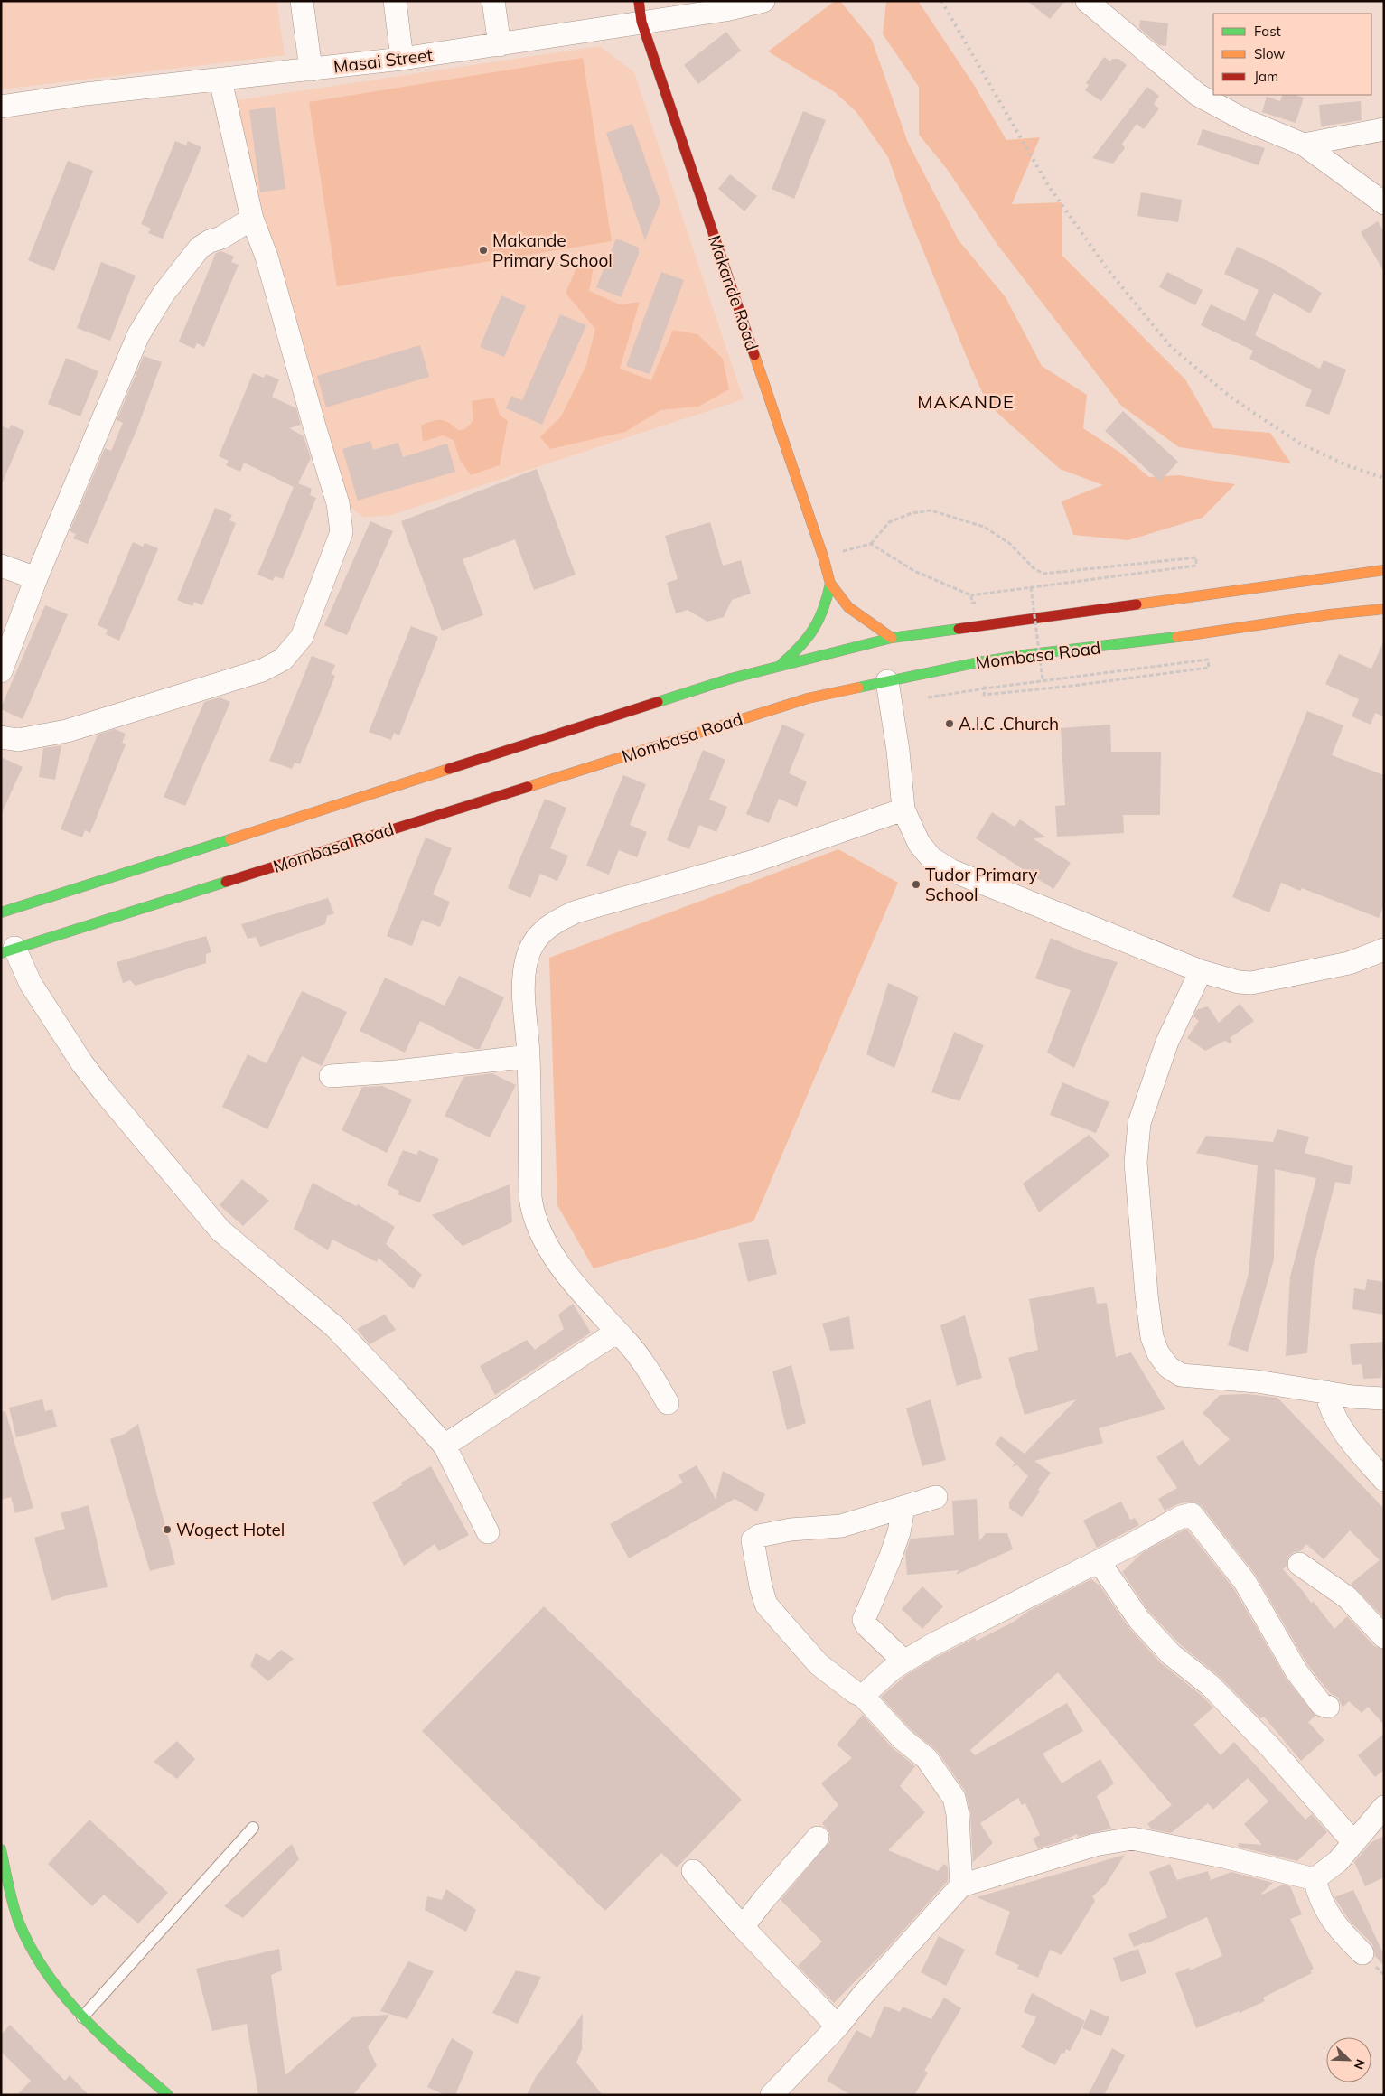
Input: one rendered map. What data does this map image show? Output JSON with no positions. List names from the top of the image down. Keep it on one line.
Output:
{"streets":{"main road":["Makande Road","Mombasa Road"],"street":["Masai Street"]},"crossings":[["Masai Street","Makande Road"]],"districts":["MAKANDE"],"places":["Makande Primary School","A.I.C .Church","Tudor Primary School","Wogect Hotel"],"legend":["Fast","Slow","Jam"],"north":"bottom right"}
